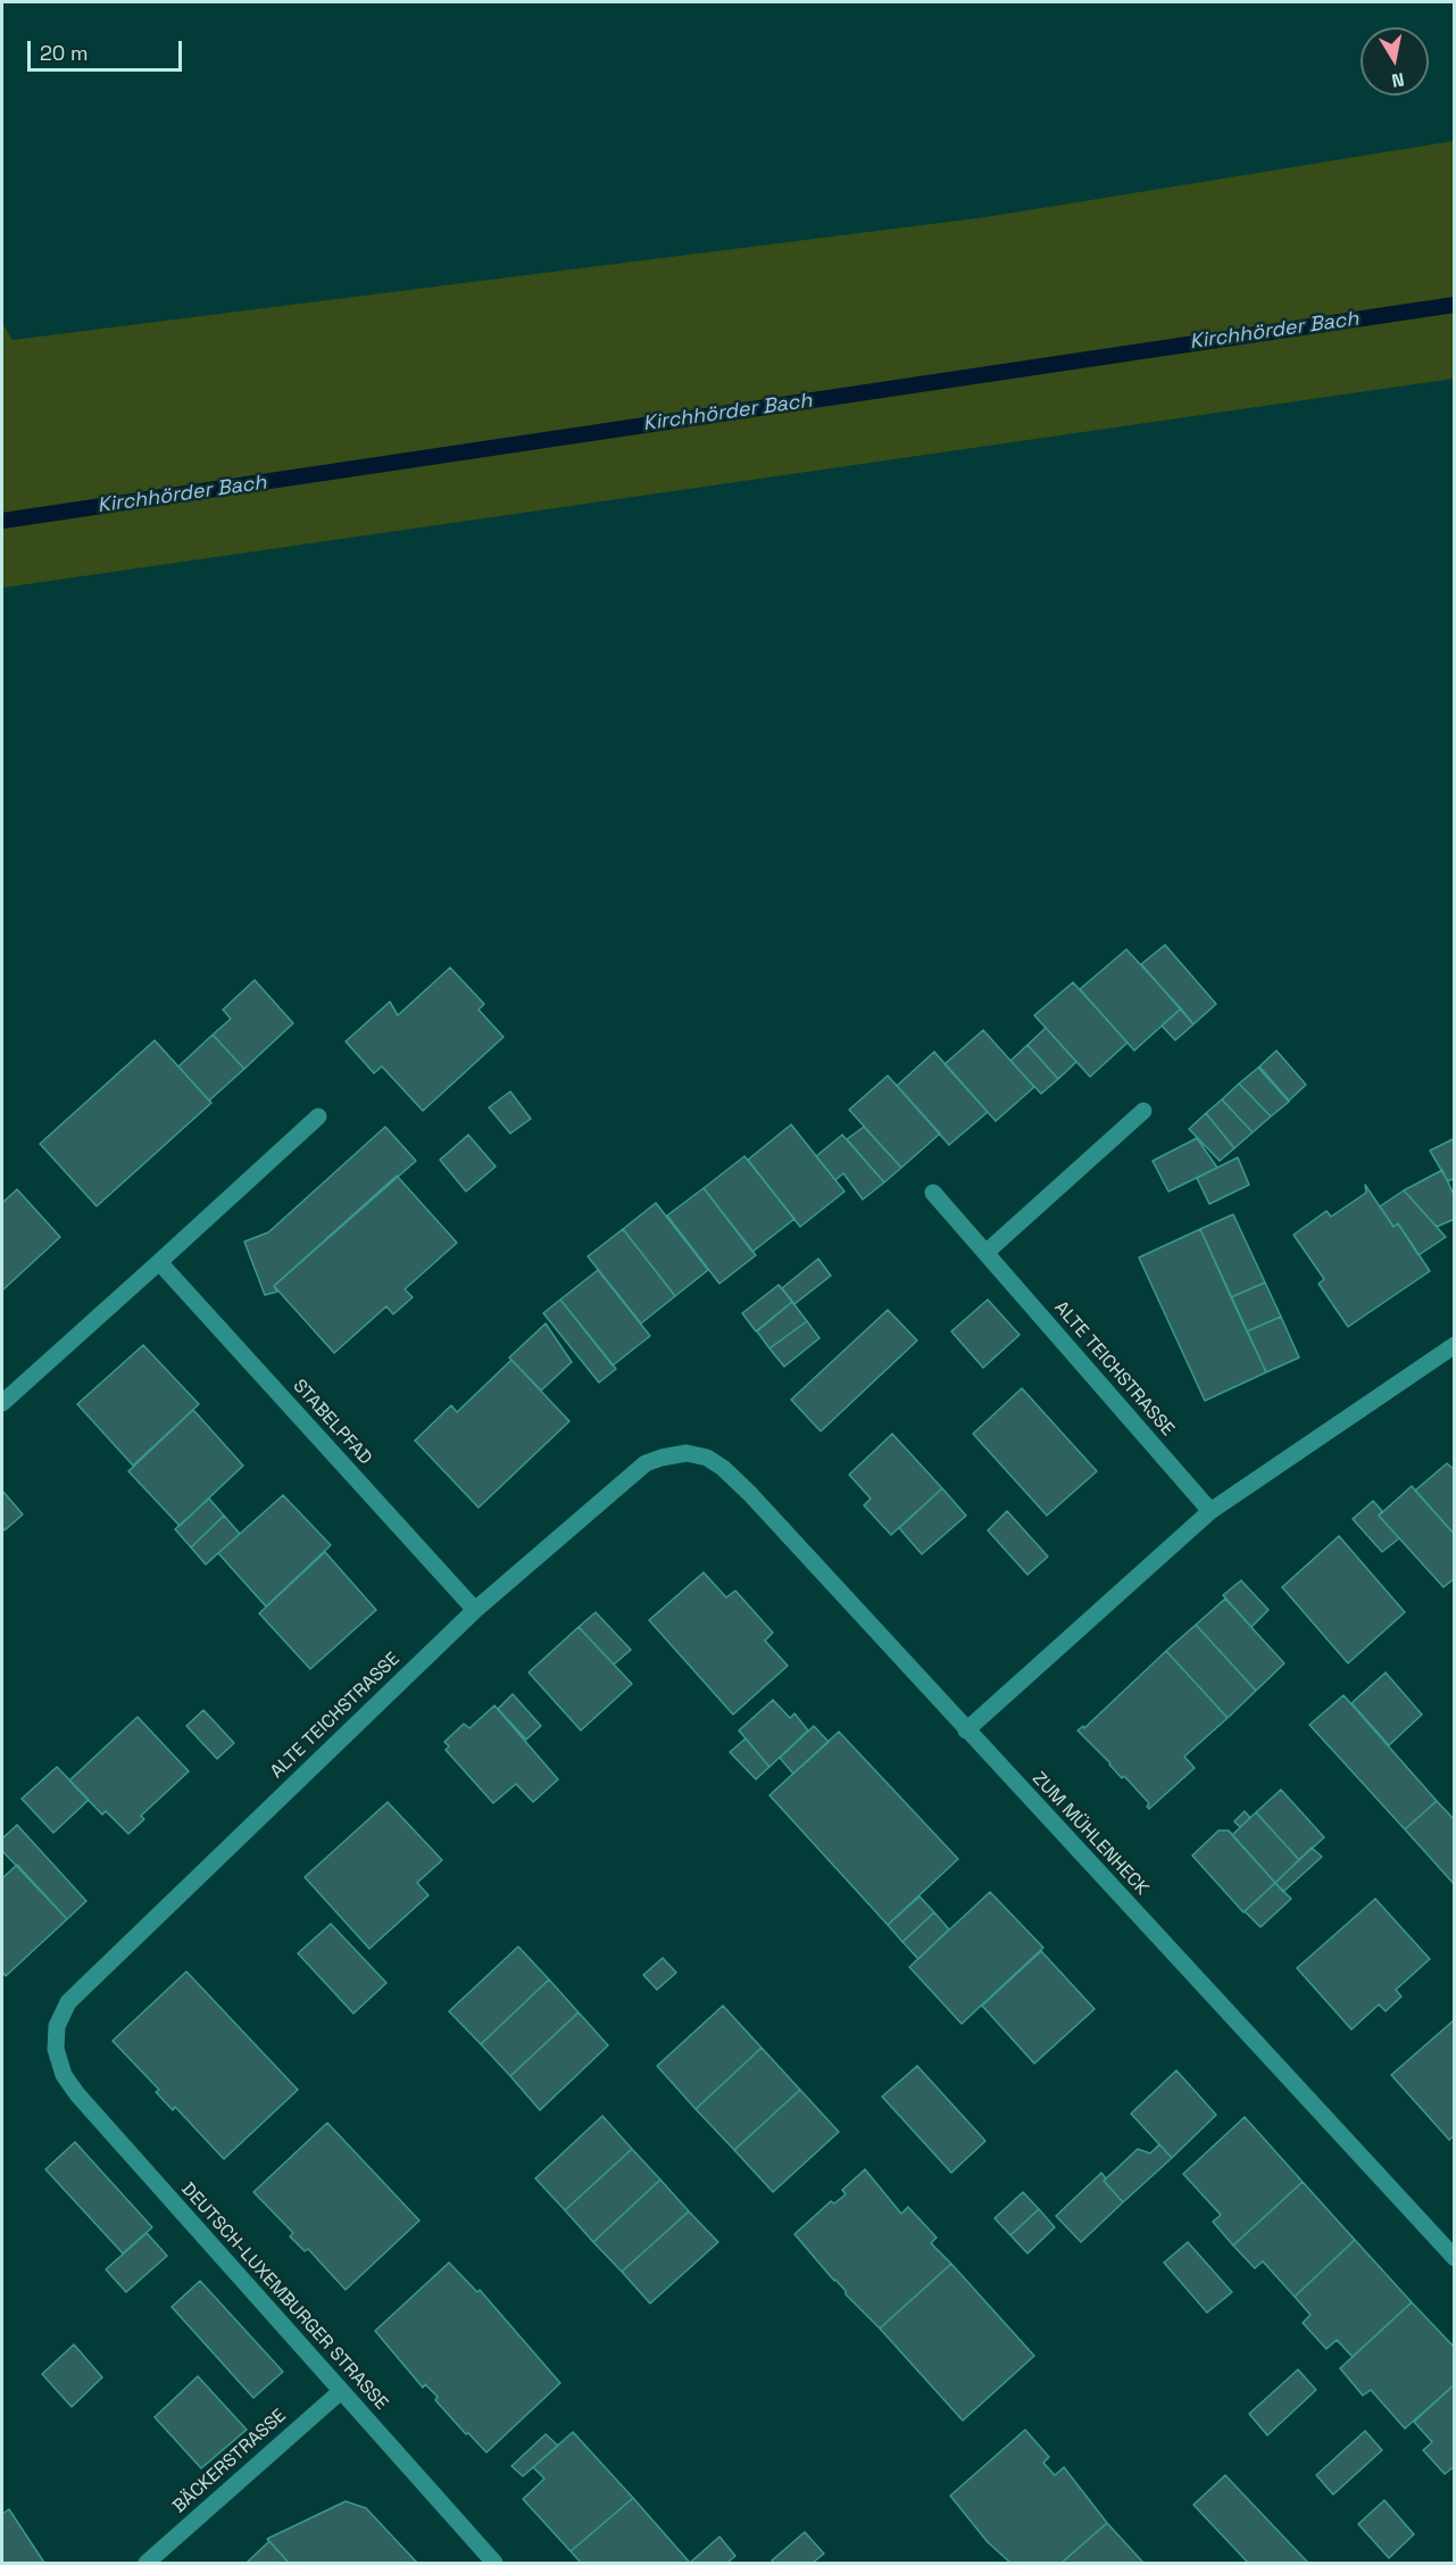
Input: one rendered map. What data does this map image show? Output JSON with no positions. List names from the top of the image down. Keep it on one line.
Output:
{"streets":{"street":["ALTE TEICHSTRASSE","STABELPFAD","ZUM MÜHLENHECK","DEUTSCH-LUXEMBURGER STRASSE","BÄCKERSTRASSE"]},"crossings":[["ALTE TEICHSTRASSE","STABELPFAD"],["ALTE TEICHSTRASSE","ZUM MÜHLENHECK"],["ALTE TEICHSTRASSE","DEUTSCH-LUXEMBURGER STRASSE"],["DEUTSCH-LUXEMBURGER STRASSE","BÄCKERSTRASSE"]],"water":["Kirchhörder Bach"],"scale_bar":"20 m","north":"bottom"}
